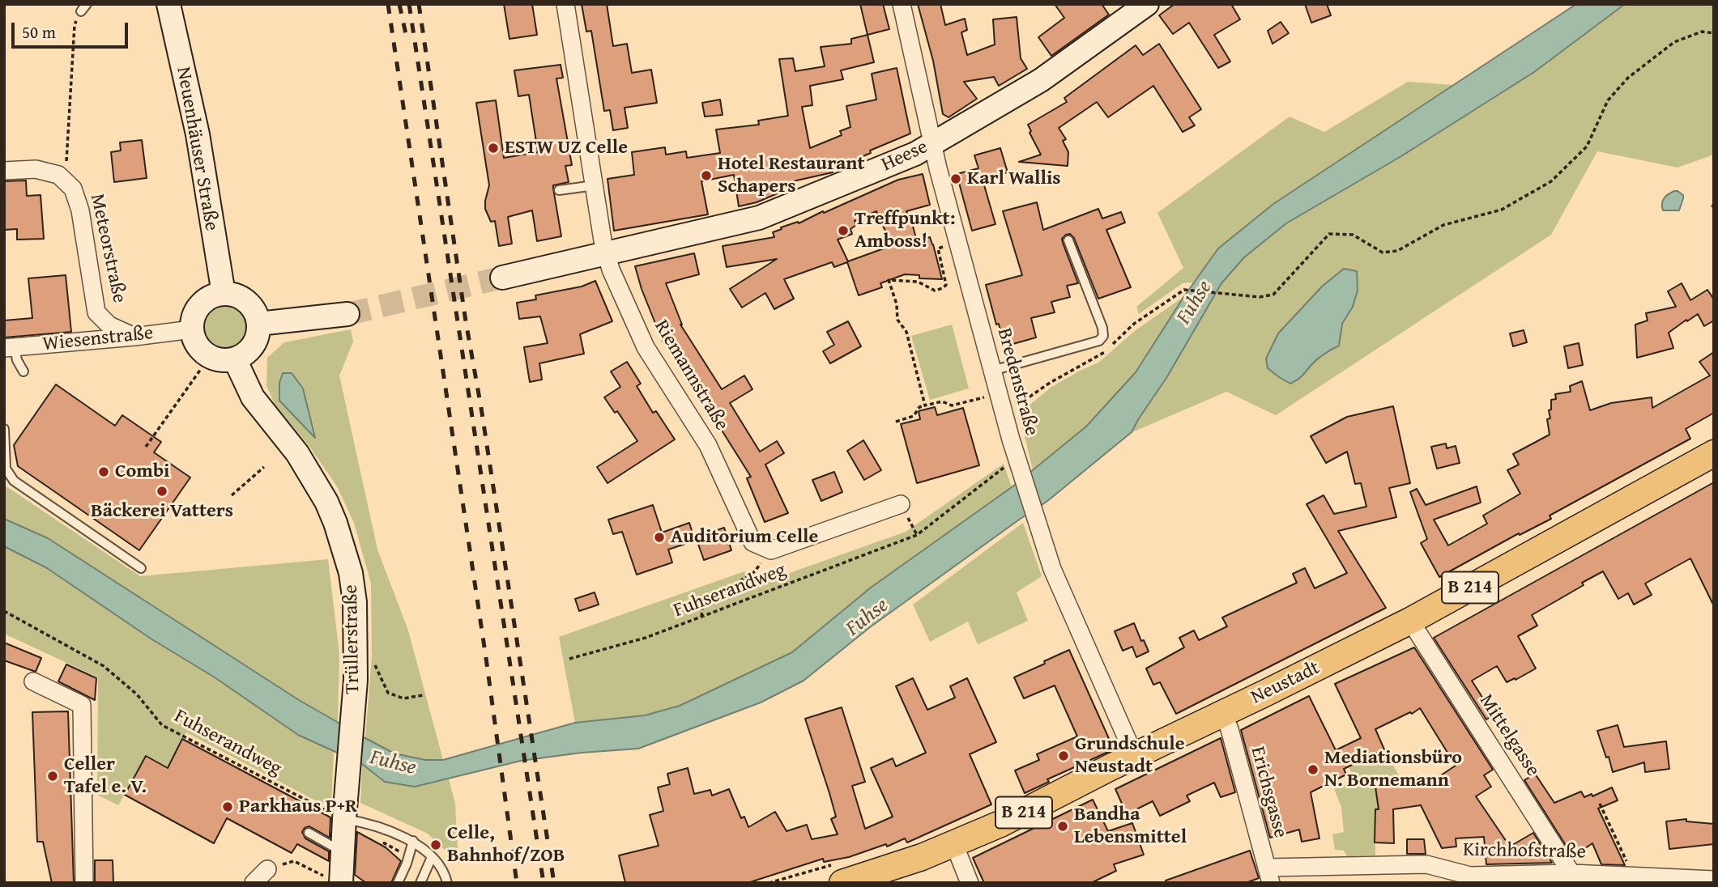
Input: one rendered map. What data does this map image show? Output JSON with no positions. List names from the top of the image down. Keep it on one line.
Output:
{"streets":{"main road":["B 214","Neustadt"],"street":["Neuenhäuser Straße","Heese","Meteorstraße","Wiesenstraße","Riemannstraße","Bredenstraße","Trüllerstraße","Mittelgasse","Erichsgasse","Kirchhofstraße"],"path":["Fuhserandweg"]},"crossings":[["Neuenhäuser Straße","Wiesenstraße"],["Neuenhäuser Straße","Trüllerstraße"],["Heese","Riemannstraße"],["Heese","Bredenstraße"],["Meteorstraße","Wiesenstraße"],["Wiesenstraße","Trüllerstraße"],["Bredenstraße","Fuhserandweg"],["Bredenstraße","Neustadt"],["Fuhserandweg","Trüllerstraße"],["Neustadt","Mittelgasse"],["Neustadt","Erichsgasse"],["Mittelgasse","Kirchhofstraße"],["Erichsgasse","Kirchhofstraße"]],"water":["Fuhse"],"places":["ESTW UZ Celle","Hotel Restaurant Schapers","Karl Wallis","Treffpunkt: Amboss!","Combi","Bäckerei Vatters","Auditorium Celle","Grundschule Neustadt","Mediationsbüro N. Bornemann","Celler Tafel e. V.","Parkhaus P+R","Bandha Lebensmittel","Celle, Bahnhof/ZOB"],"scale_bar":"50 m"}
